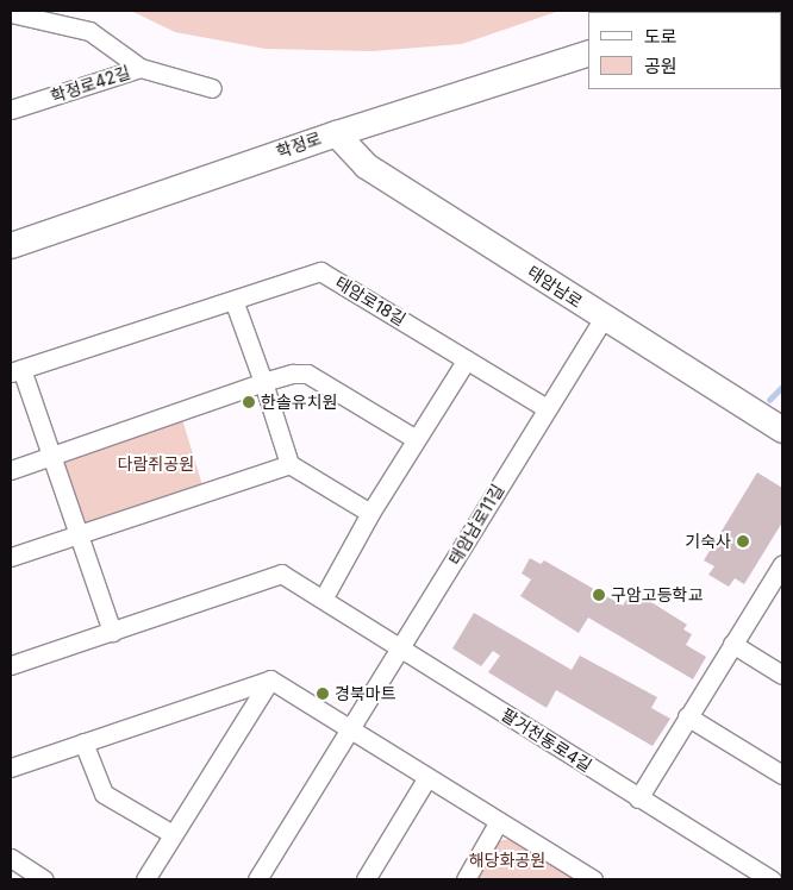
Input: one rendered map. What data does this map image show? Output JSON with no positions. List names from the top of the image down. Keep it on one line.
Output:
{"streets":{"main road":["학정로","태암남로"],"street":["학정로42길","태암로18길","태암남로11길","팔거천동로4길"]},"crossings":[["학정로","태암남로"],["태암남로","태암남로11길"],["태암로18길","태암남로11길"],["태암남로11길","팔거천동로4길"]],"parks":["다람쥐공원","해당화공원"],"places":["한솔유치원","기숙사","구암고등학교","경북마트"],"legend":["도로","공원"]}
